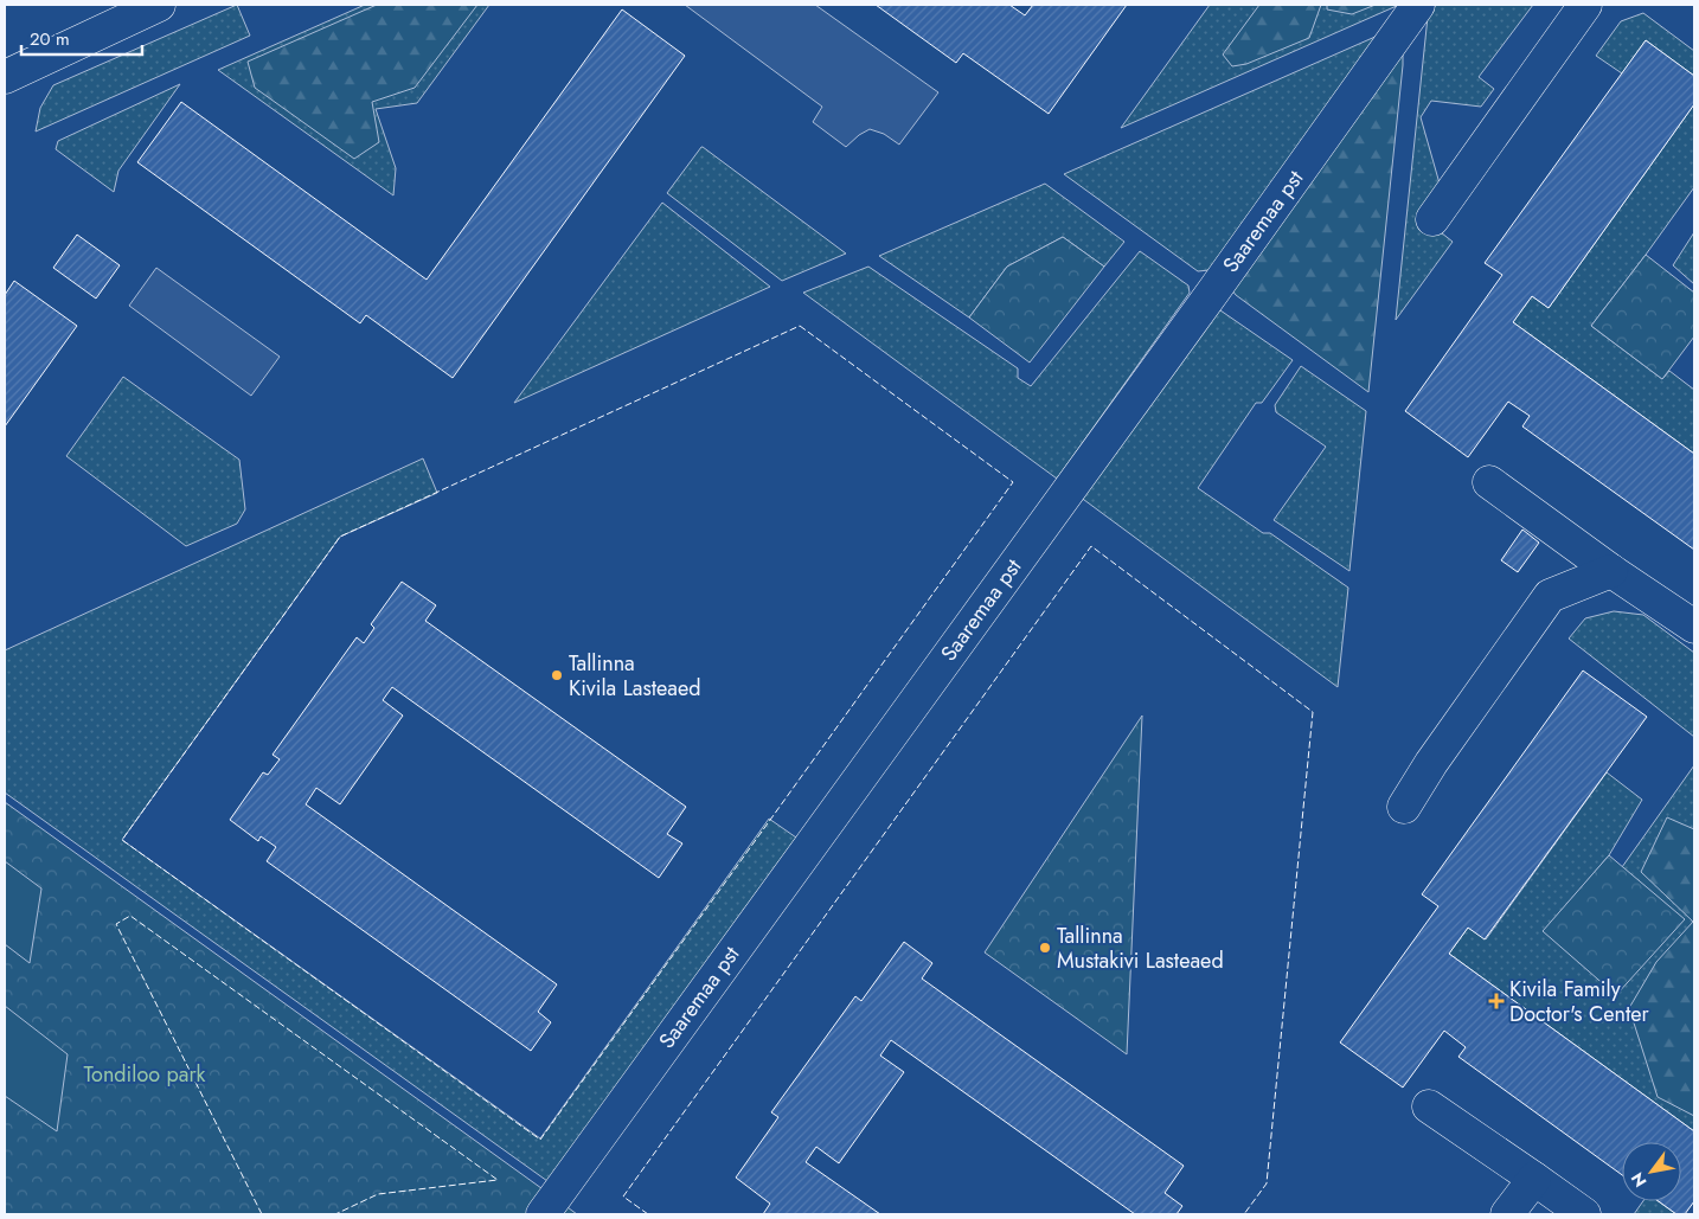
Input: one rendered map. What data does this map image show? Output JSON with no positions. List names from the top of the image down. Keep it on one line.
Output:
{"streets":{"street":["Saaremaa pst"]},"parks":["Tondiloo park"],"places":{"other":["Tallinna Kivila Lasteaed","Tallinna Mustakivi Lasteaed"],"health":["Kivila Family Doctor's Center"]},"scale_bar":"20 m","north":"bottom left"}
